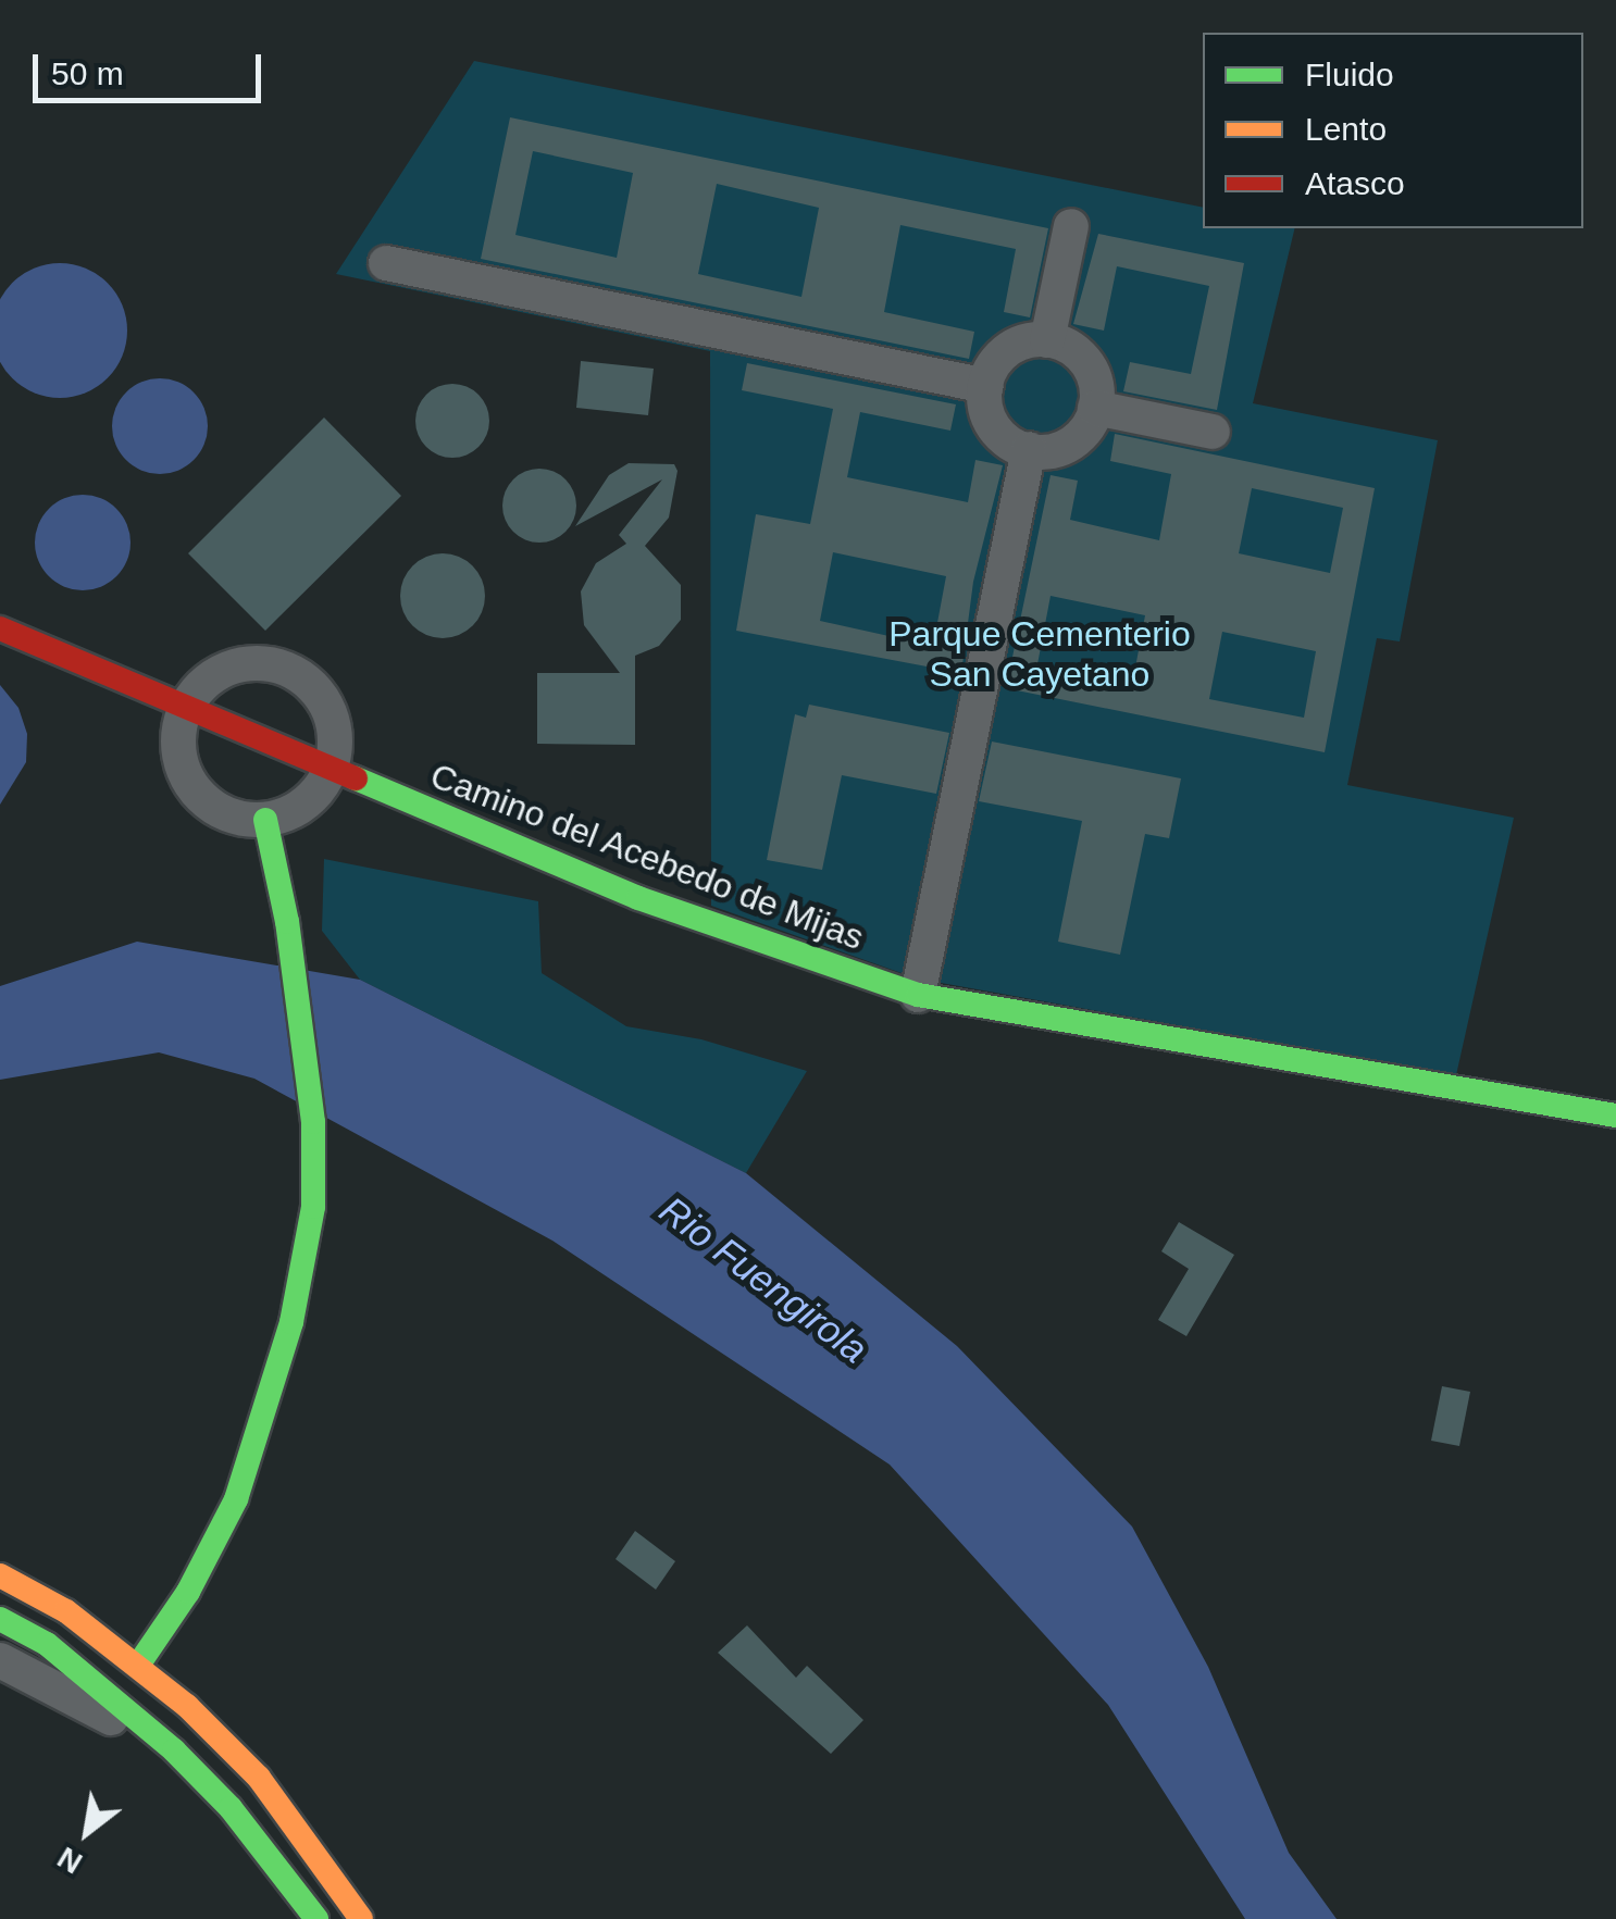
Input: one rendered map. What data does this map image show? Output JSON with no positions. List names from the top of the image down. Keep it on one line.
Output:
{"streets":{"street":["Camino del Acebedo de Mijas"]},"water":["Rio Fuengirola"],"parks":["Parque Cementerio San Cayetano"],"legend":["Fluido","Lento","Atasco"],"scale_bar":"50 m","north":"bottom left"}
